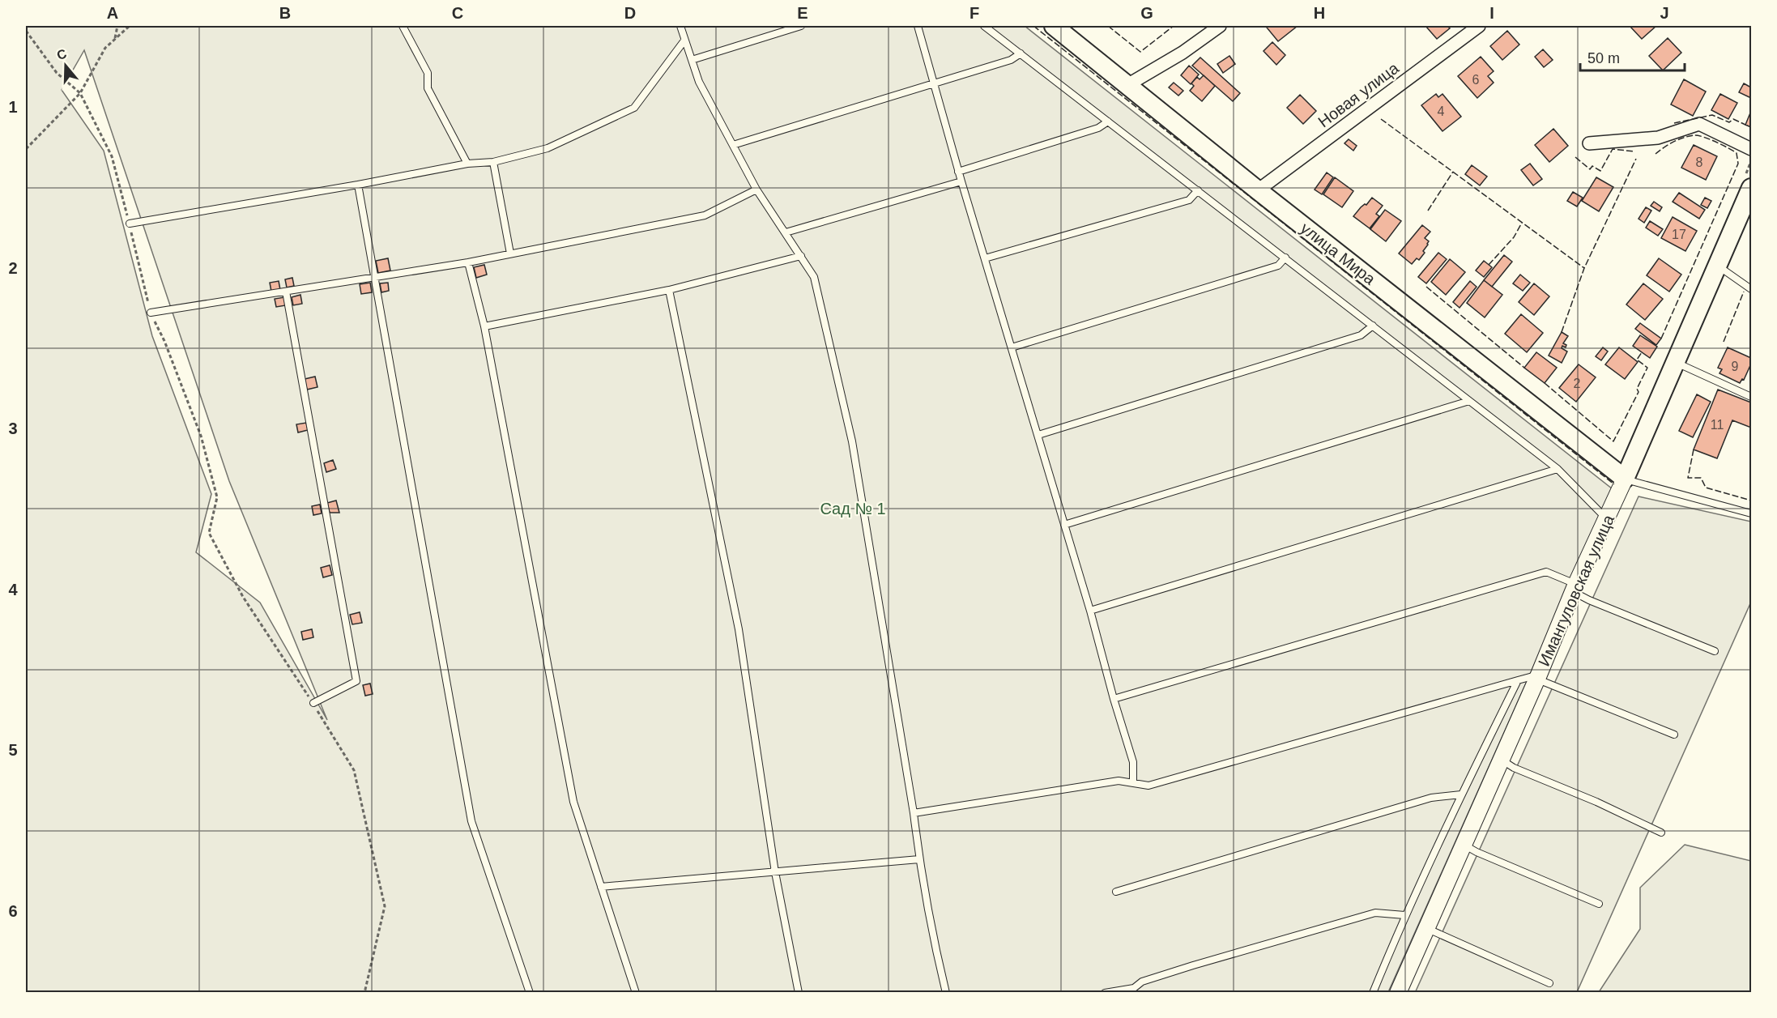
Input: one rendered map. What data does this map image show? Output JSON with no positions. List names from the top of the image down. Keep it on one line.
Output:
{"streets":{"main road":["улица Мира","Имангуловская улица"],"street":["Новая улица"]},"crossings":[["Новая улица","улица Мира"],["улица Мира","Имангуловская улица"]],"parks":["Сад № 1"],"house_numbers":["6","4","8","17","9","2","11"],"scale_bar":"50 m","north":"top","grid":{"columns":["A","B","C","D","E","F","G","H","I","J"],"rows":["1","2","3","4","5","6"]}}
